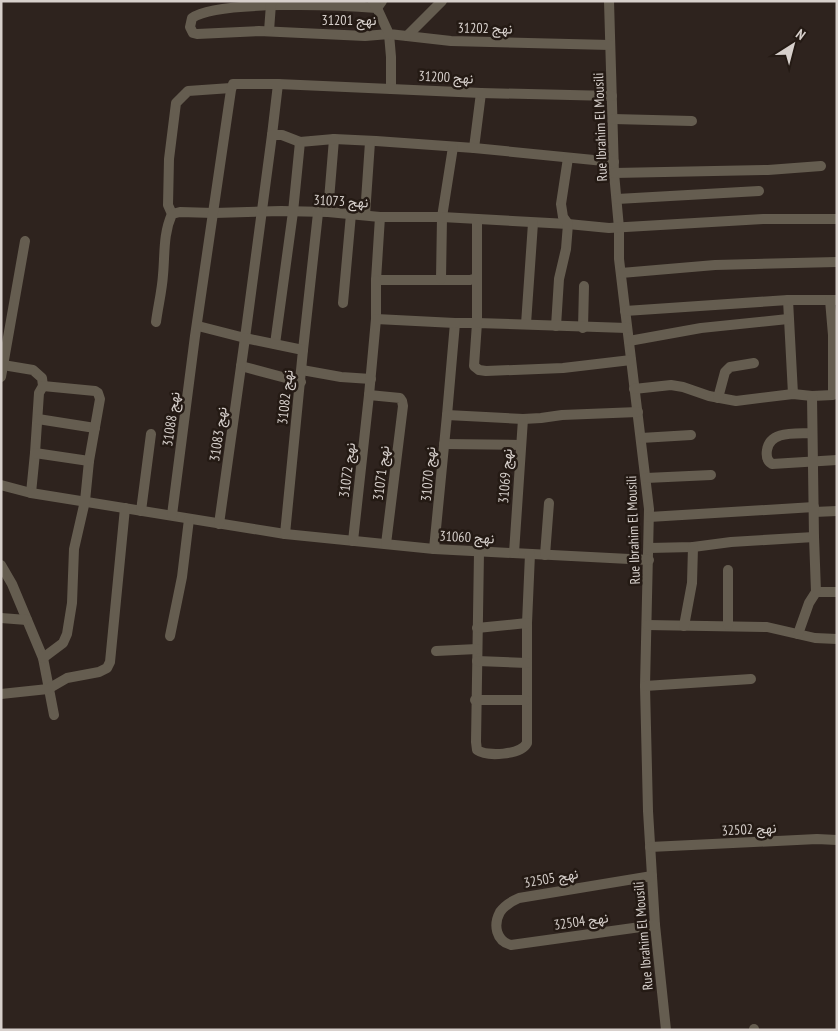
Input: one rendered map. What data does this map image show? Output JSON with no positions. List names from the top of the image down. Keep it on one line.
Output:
{"streets":{"street":["نهج 31201","نهج 31202","نهج 31200","Rue Ibrahim El Mousili","نهج 31073","نهج 31082","نهج 31088","نهج 31083","نهج 31072","نهج 31071","نهج 31070","نهج 31069","نهج 31060","نهج 32502","نهج 32505","نهج 32504"]},"crossings":[["نهج 31201","نهج 31202"],["نهج 31201","نهج 31200"],["نهج 31202","Rue Ibrahim El Mousili"],["نهج 31200","Rue Ibrahim El Mousili"],["نهج 31200","نهج 31073"],["نهج 31200","نهج 31088"],["Rue Ibrahim El Mousili","نهج 31073"],["Rue Ibrahim El Mousili","نهج 31060"],["Rue Ibrahim El Mousili","نهج 32502"],["Rue Ibrahim El Mousili","نهج 32505"],["Rue Ibrahim El Mousili","نهج 32504"],["نهج 31073","نهج 31082"],["نهج 31073","نهج 31088"],["نهج 31073","نهج 31083"],["نهج 31073","نهج 31072"],["نهج 31082","نهج 31060"],["نهج 31083","نهج 31060"],["نهج 31072","نهج 31071"],["نهج 31072","نهج 31060"],["نهج 31071","نهج 31060"],["نهج 31070","نهج 31060"],["نهج 31069","نهج 31060"],["نهج 32505","نهج 32504"]],"north":"top right"}
